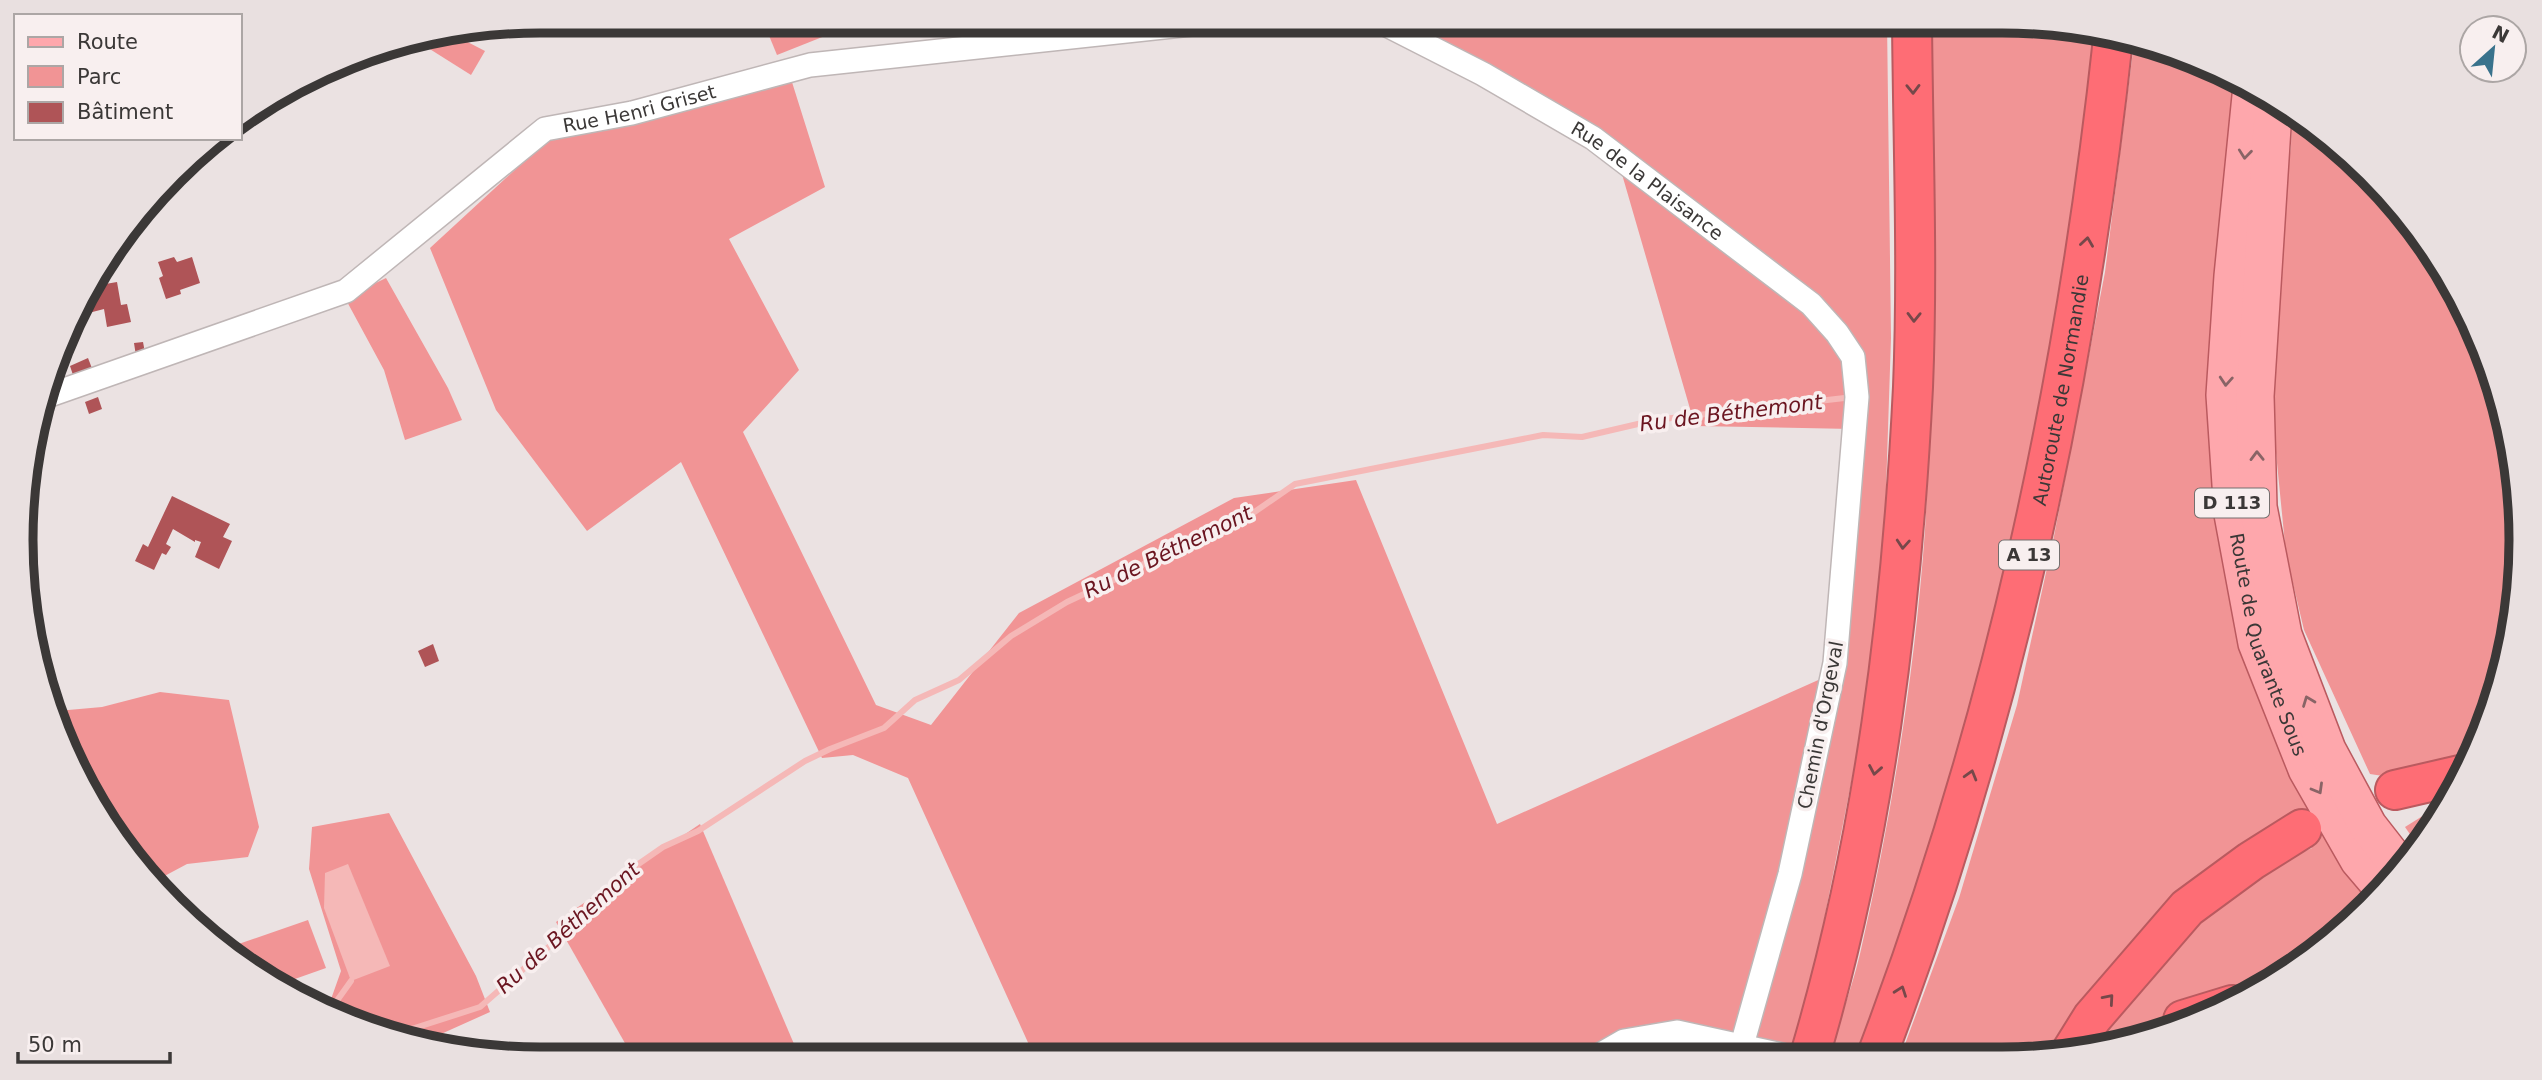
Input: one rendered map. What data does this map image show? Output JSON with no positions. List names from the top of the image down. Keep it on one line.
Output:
{"streets":{"highway":["Autoroute de Normandie","A 13"],"main road":["D 113","Route de Quarante Sous"],"street":["Rue Henri Griset","Rue de la Plaisance","Chemin d'Orgeval"]},"crossings":[["Rue de la Plaisance","Chemin d'Orgeval"]],"water":["Ru de Béthemont"],"legend":["Route","Parc","Bâtiment"],"scale_bar":"50 m","north":"top right"}
